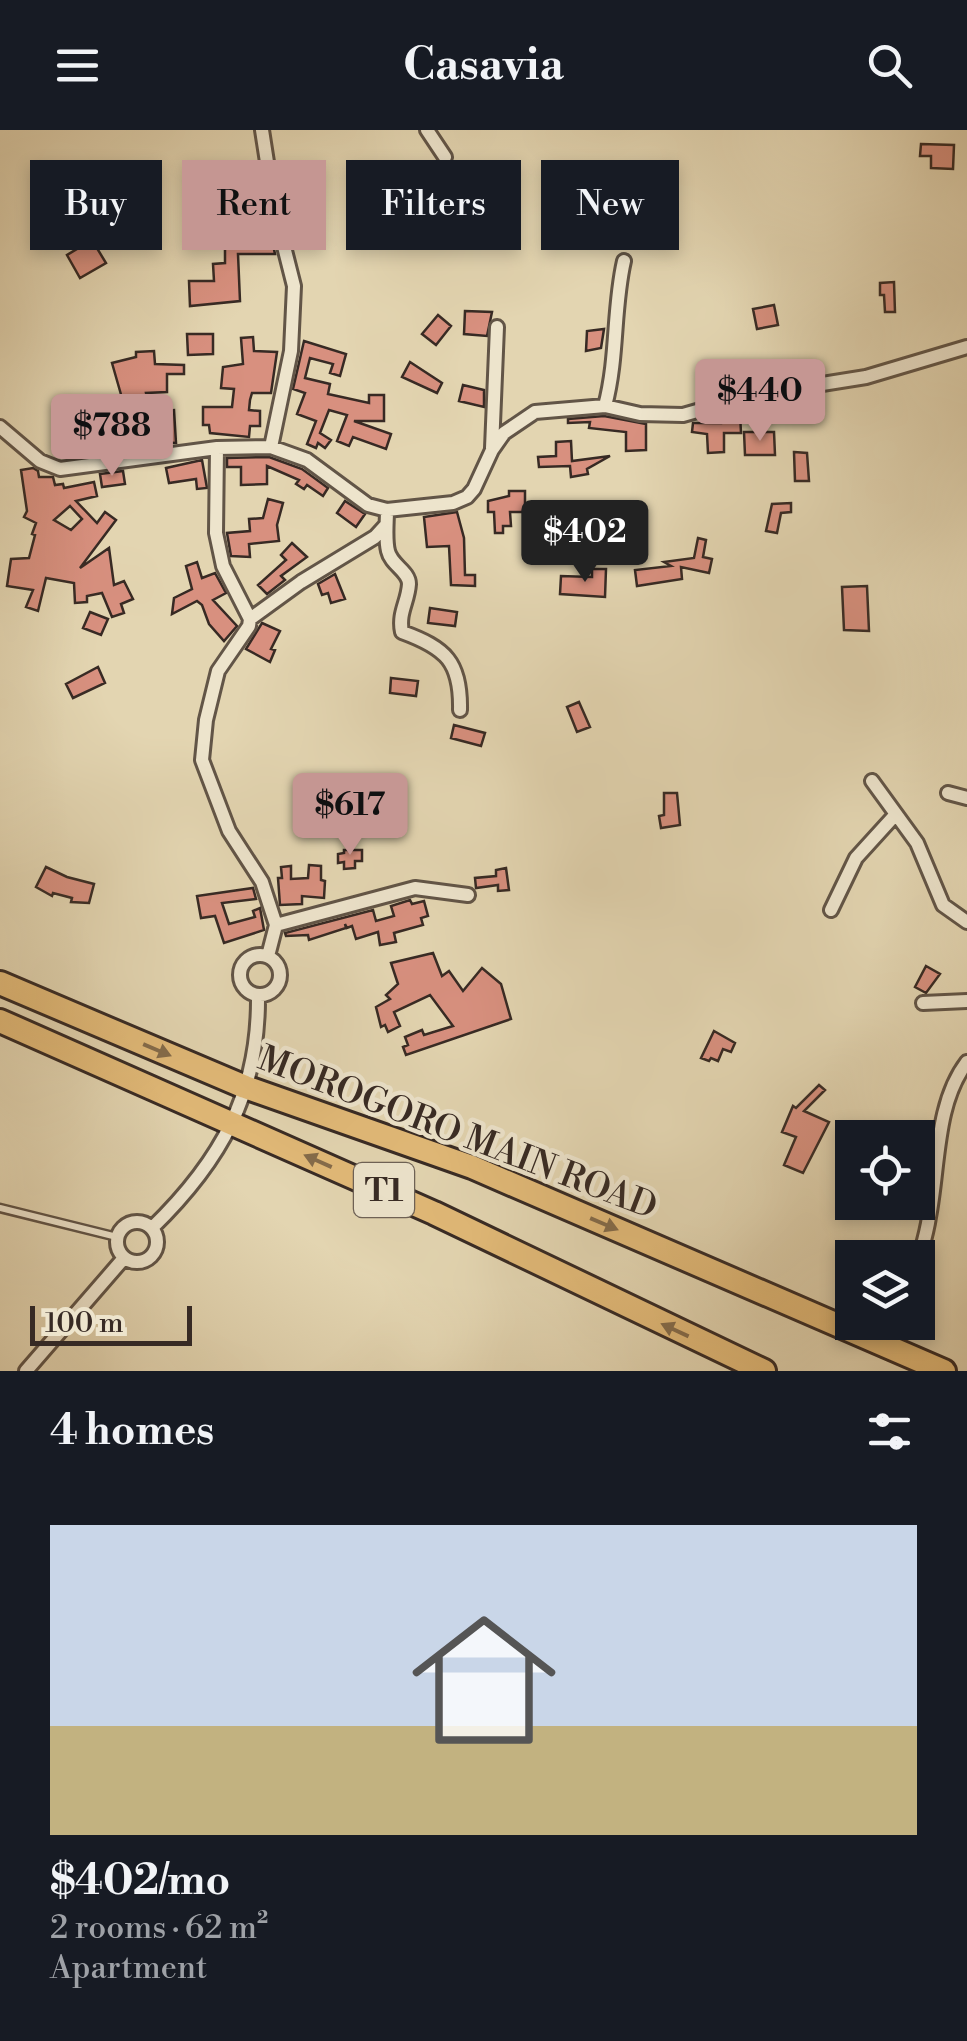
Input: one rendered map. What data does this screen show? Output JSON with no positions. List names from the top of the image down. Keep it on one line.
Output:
{"streets":{"highway":["MOROGORO MAIN ROAD","T1"]},"scale_bar":"100 m","page":{"header":"Casavia","chip":["Buy","Rent","Filters","New"],"price":["$440","$788","$402","$617"],"scale":"100 m","heading":"4 homes","list":[{"name":"$402/mo","note":"2 rooms · 62 m² · Apartment"}]}}
